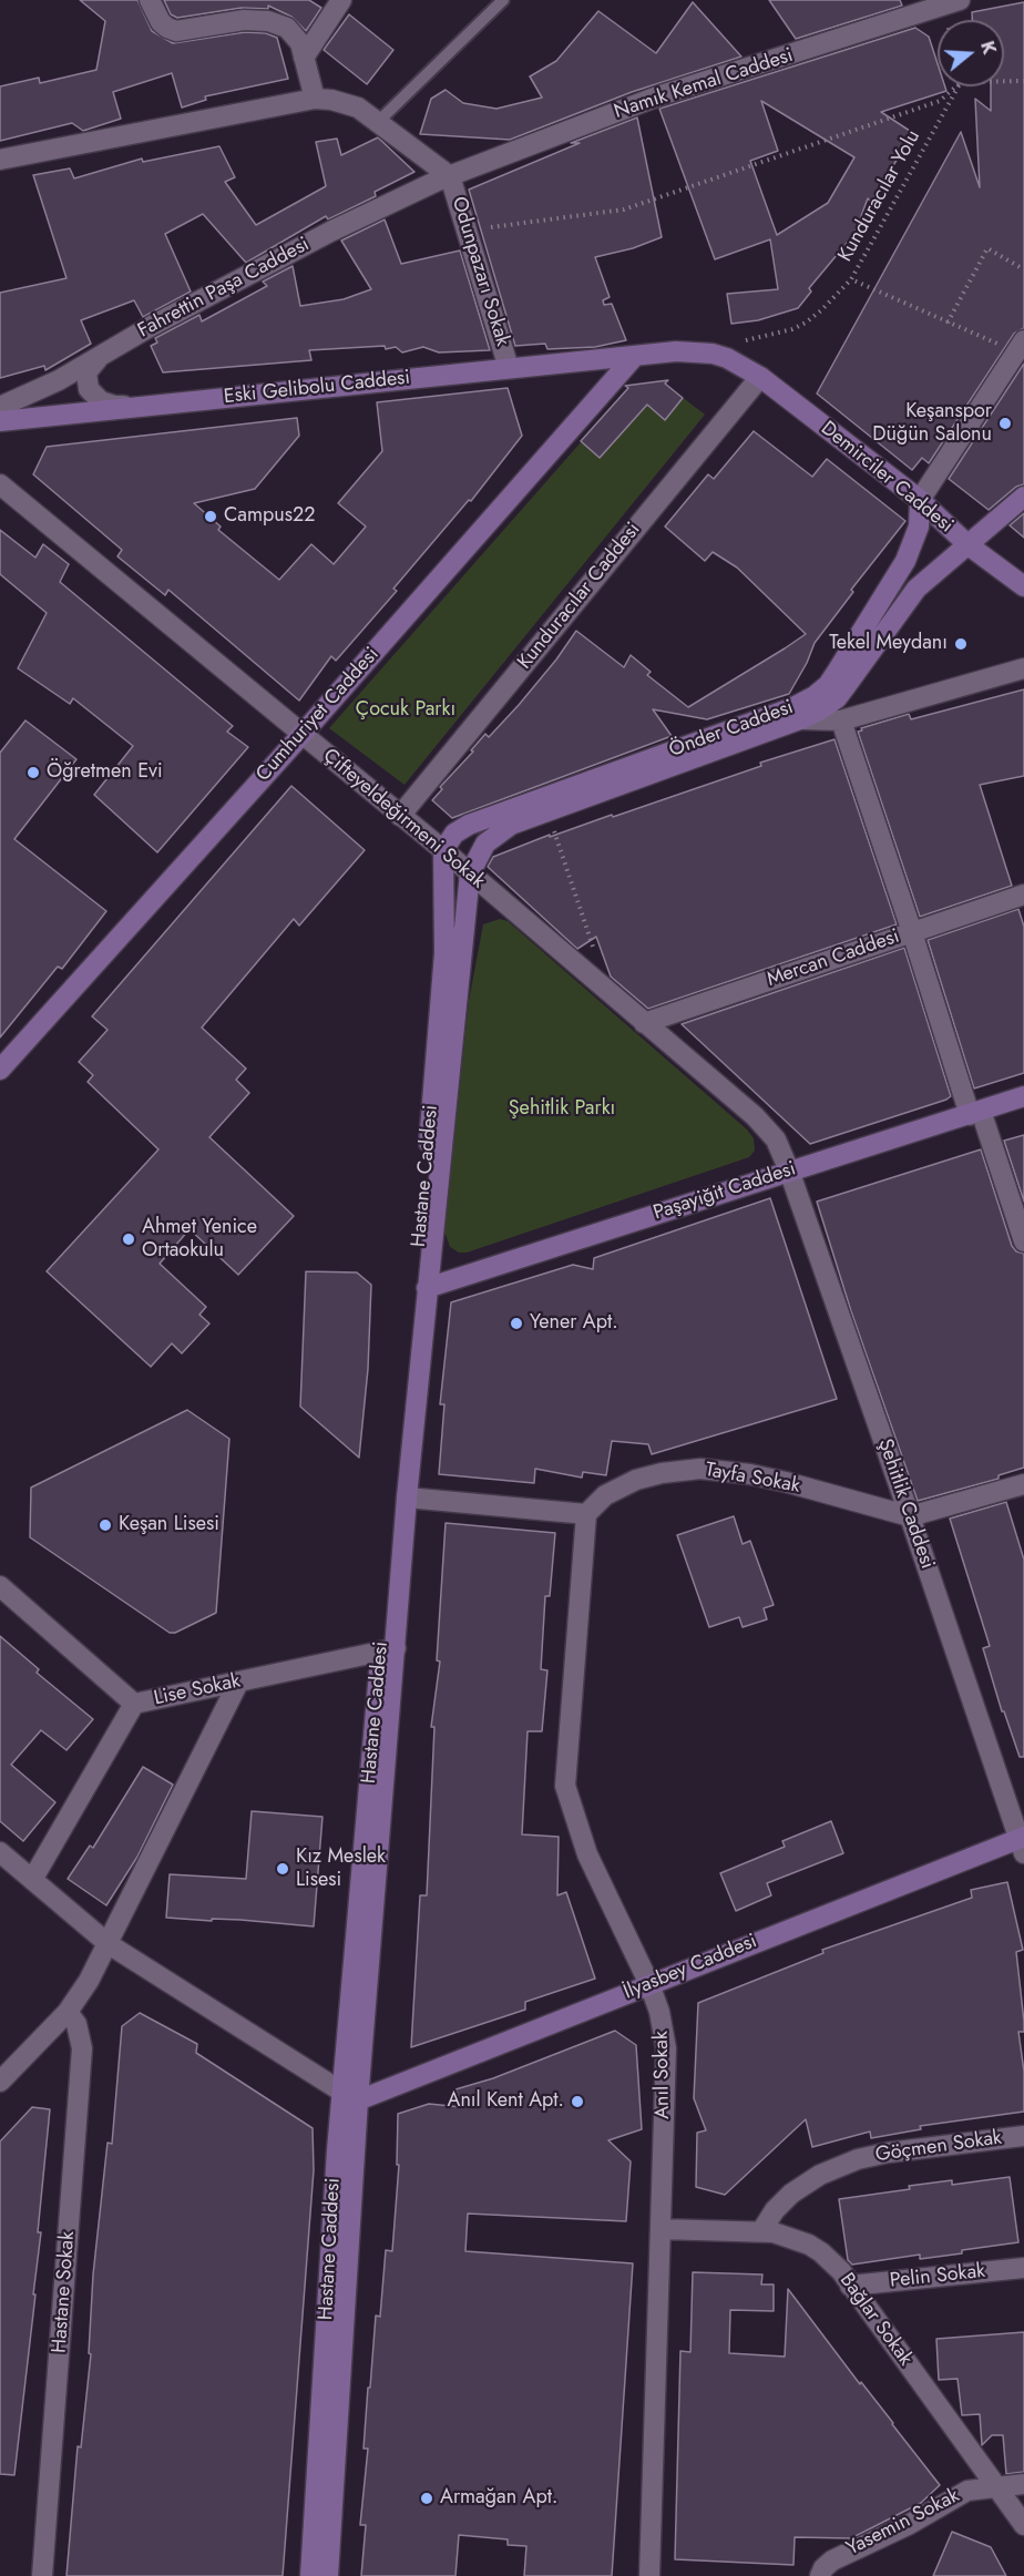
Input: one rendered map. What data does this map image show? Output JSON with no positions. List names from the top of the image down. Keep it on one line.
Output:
{"streets":{"main road":["Eski Gelibolu Caddesi","Demirciler Caddesi","Cumhuriyet Caddesi","Önder Caddesi","Hastane Caddesi","Paşayiğit Caddesi","İlyasbey Caddesi"],"street":["Namık Kemal Caddesi","Odunpazarı Sokak","Fahrettin Paşa Caddesi","Kunduracılar Caddesi","Çifteyeldeğirmeni Sokak","Mercan Caddesi","Tayfa Sokak","Şehitlik Caddesi","Lise Sokak","Anıl Sokak","Göçmen Sokak","Pelin Sokak","Hastane Sokak","Bağlar Sokak","Yasemin Sokak"],"path":["Kunduracılar Yolu"]},"crossings":[["Namık Kemal Caddesi","Odunpazarı Sokak"],["Namık Kemal Caddesi","Fahrettin Paşa Caddesi"],["Odunpazarı Sokak","Fahrettin Paşa Caddesi"],["Odunpazarı Sokak","Eski Gelibolu Caddesi"],["Eski Gelibolu Caddesi","Demirciler Caddesi"],["Eski Gelibolu Caddesi","Cumhuriyet Caddesi"],["Demirciler Caddesi","Kunduracılar Caddesi"],["Demirciler Caddesi","Cumhuriyet Caddesi"],["Demirciler Caddesi","Önder Caddesi"],["Kunduracılar Caddesi","Çifteyeldeğirmeni Sokak"],["Cumhuriyet Caddesi","Çifteyeldeğirmeni Sokak"],["Önder Caddesi","Çifteyeldeğirmeni Sokak"],["Önder Caddesi","Hastane Caddesi"],["Çifteyeldeğirmeni Sokak","Mercan Caddesi"],["Çifteyeldeğirmeni Sokak","Hastane Caddesi"],["Çifteyeldeğirmeni Sokak","Paşayiğit Caddesi"],["Çifteyeldeğirmeni Sokak","Şehitlik Caddesi"],["Hastane Caddesi","Paşayiğit Caddesi"],["Hastane Caddesi","Lise Sokak"],["Hastane Caddesi","İlyasbey Caddesi"],["Paşayiğit Caddesi","Şehitlik Caddesi"],["Tayfa Sokak","Şehitlik Caddesi"],["Tayfa Sokak","Anıl Sokak"],["Şehitlik Caddesi","İlyasbey Caddesi"],["İlyasbey Caddesi","Anıl Sokak"],["Anıl Sokak","Bağlar Sokak"],["Göçmen Sokak","Bağlar Sokak"],["Pelin Sokak","Bağlar Sokak"],["Bağlar Sokak","Yasemin Sokak"]],"parks":["Çocuk Parkı","Şehitlik Parkı"],"places":["Keşanspor Düğün Salonu","Campus22","Tekel Meydanı","Öğretmen Evi","Ahmet Yenice Ortaokulu","Yener Apt.","Keşan Lisesi","Kız Meslek Lisesi","Anıl Kent Apt.","Armağan Apt."],"north":"right"}
